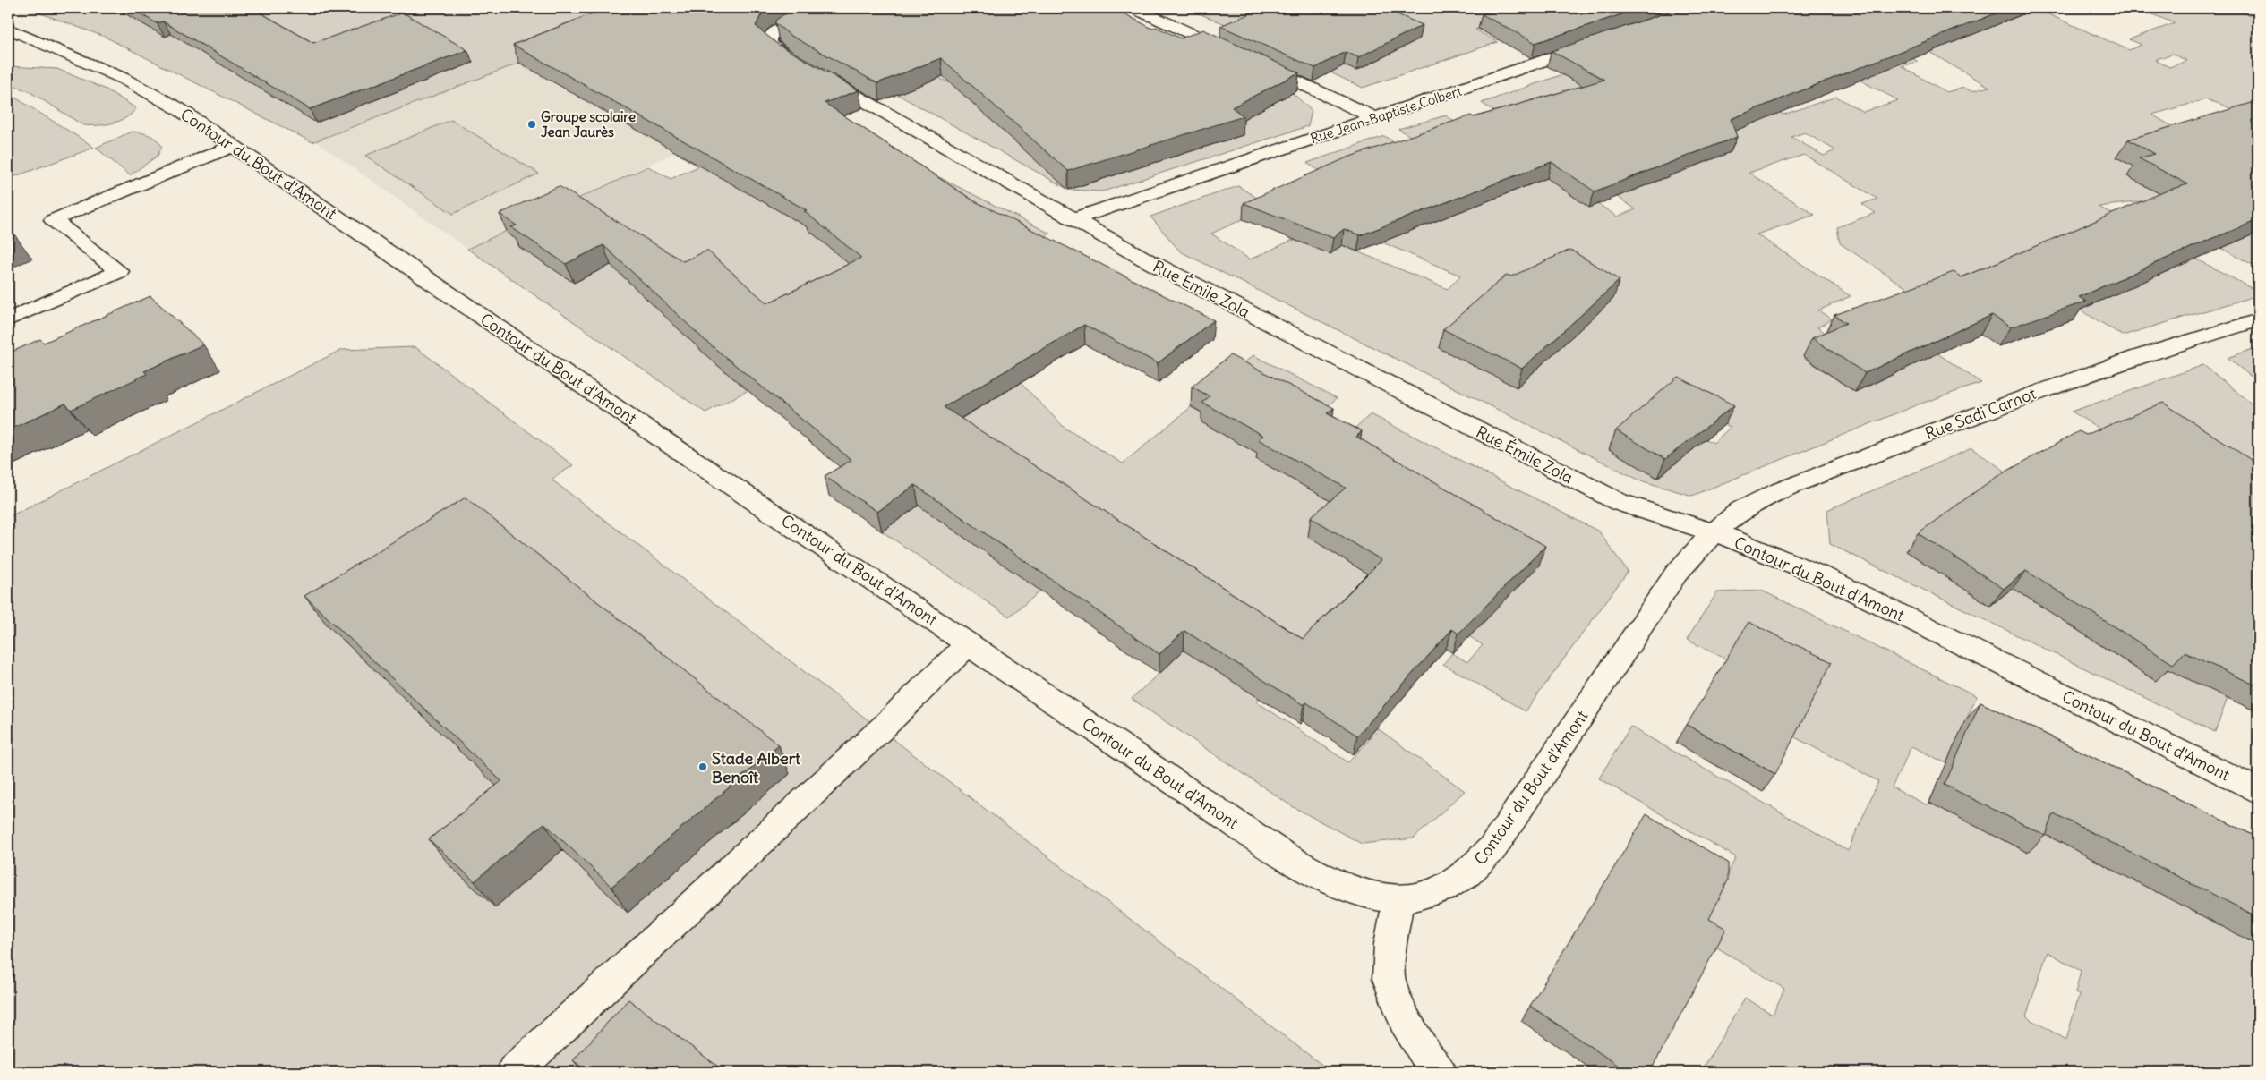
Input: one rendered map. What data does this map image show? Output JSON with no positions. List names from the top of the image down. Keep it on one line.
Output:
{"streets":{"street":["Rue Jean-Baptiste Colbert","Contour du Bout d'Amont","Rue Émile Zola","Rue Sadi Carnot"]},"crossings":[["Rue Jean-Baptiste Colbert","Rue Émile Zola"],["Contour du Bout d'Amont","Rue Émile Zola"],["Contour du Bout d'Amont","Rue Sadi Carnot"],["Rue Émile Zola","Rue Sadi Carnot"]],"places":["Groupe scolaire Jean Jaurès","Stade Albert Benoît"]}
